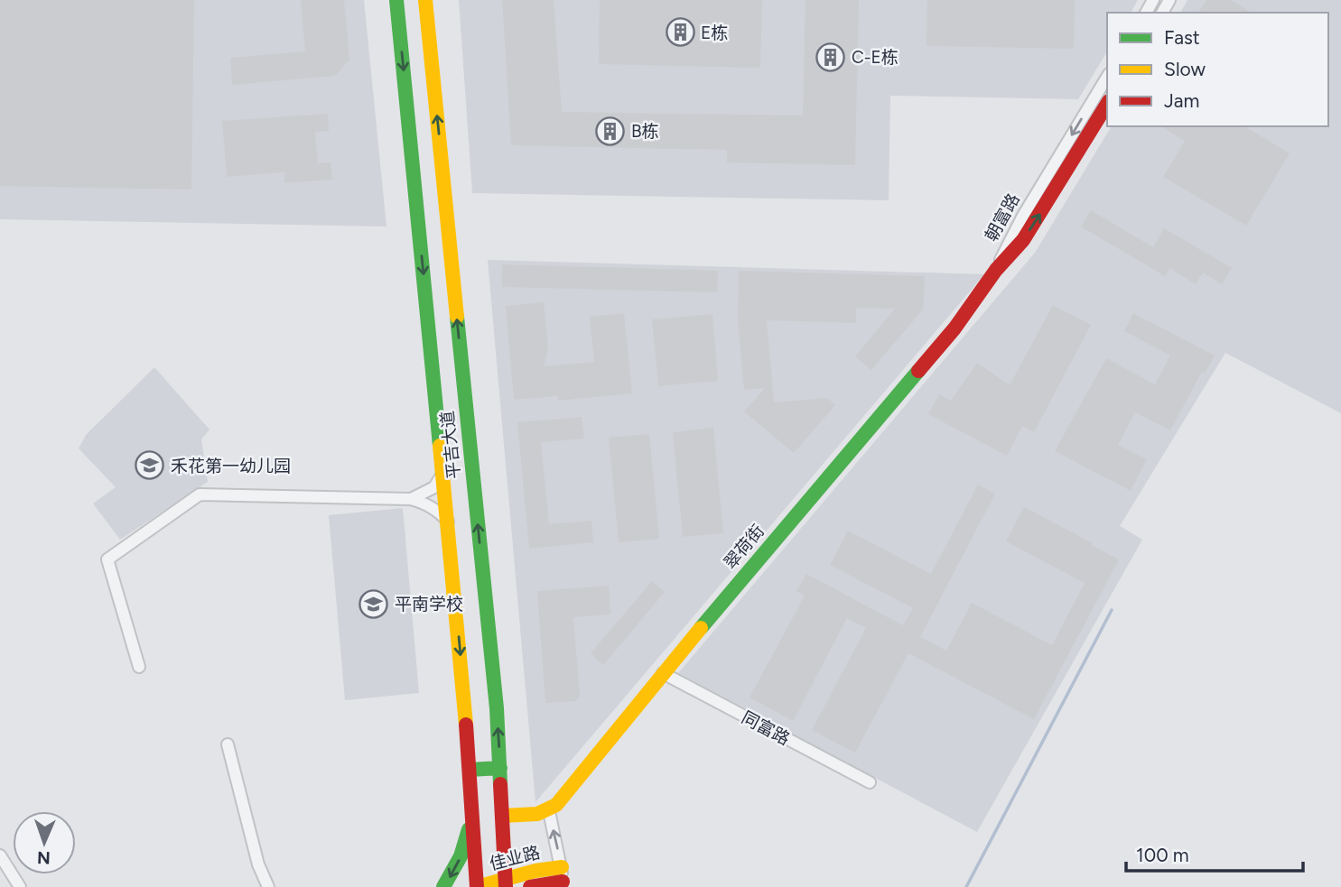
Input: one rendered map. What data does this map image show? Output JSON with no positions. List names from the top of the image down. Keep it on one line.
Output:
{"streets":{"main road":["朝富路","平吉大道","翠荷街","佳业路"],"street":["同富路"]},"crossings":[["朝富路","翠荷街"],["平吉大道","佳业路"],["翠荷街","同富路"]],"places":{"building":["E栋","C-E栋","B栋"],"school or university":["禾花第一幼儿园","平南学校"]},"legend":["Fast","Slow","Jam"],"scale_bar":"100 m","north":"bottom"}
